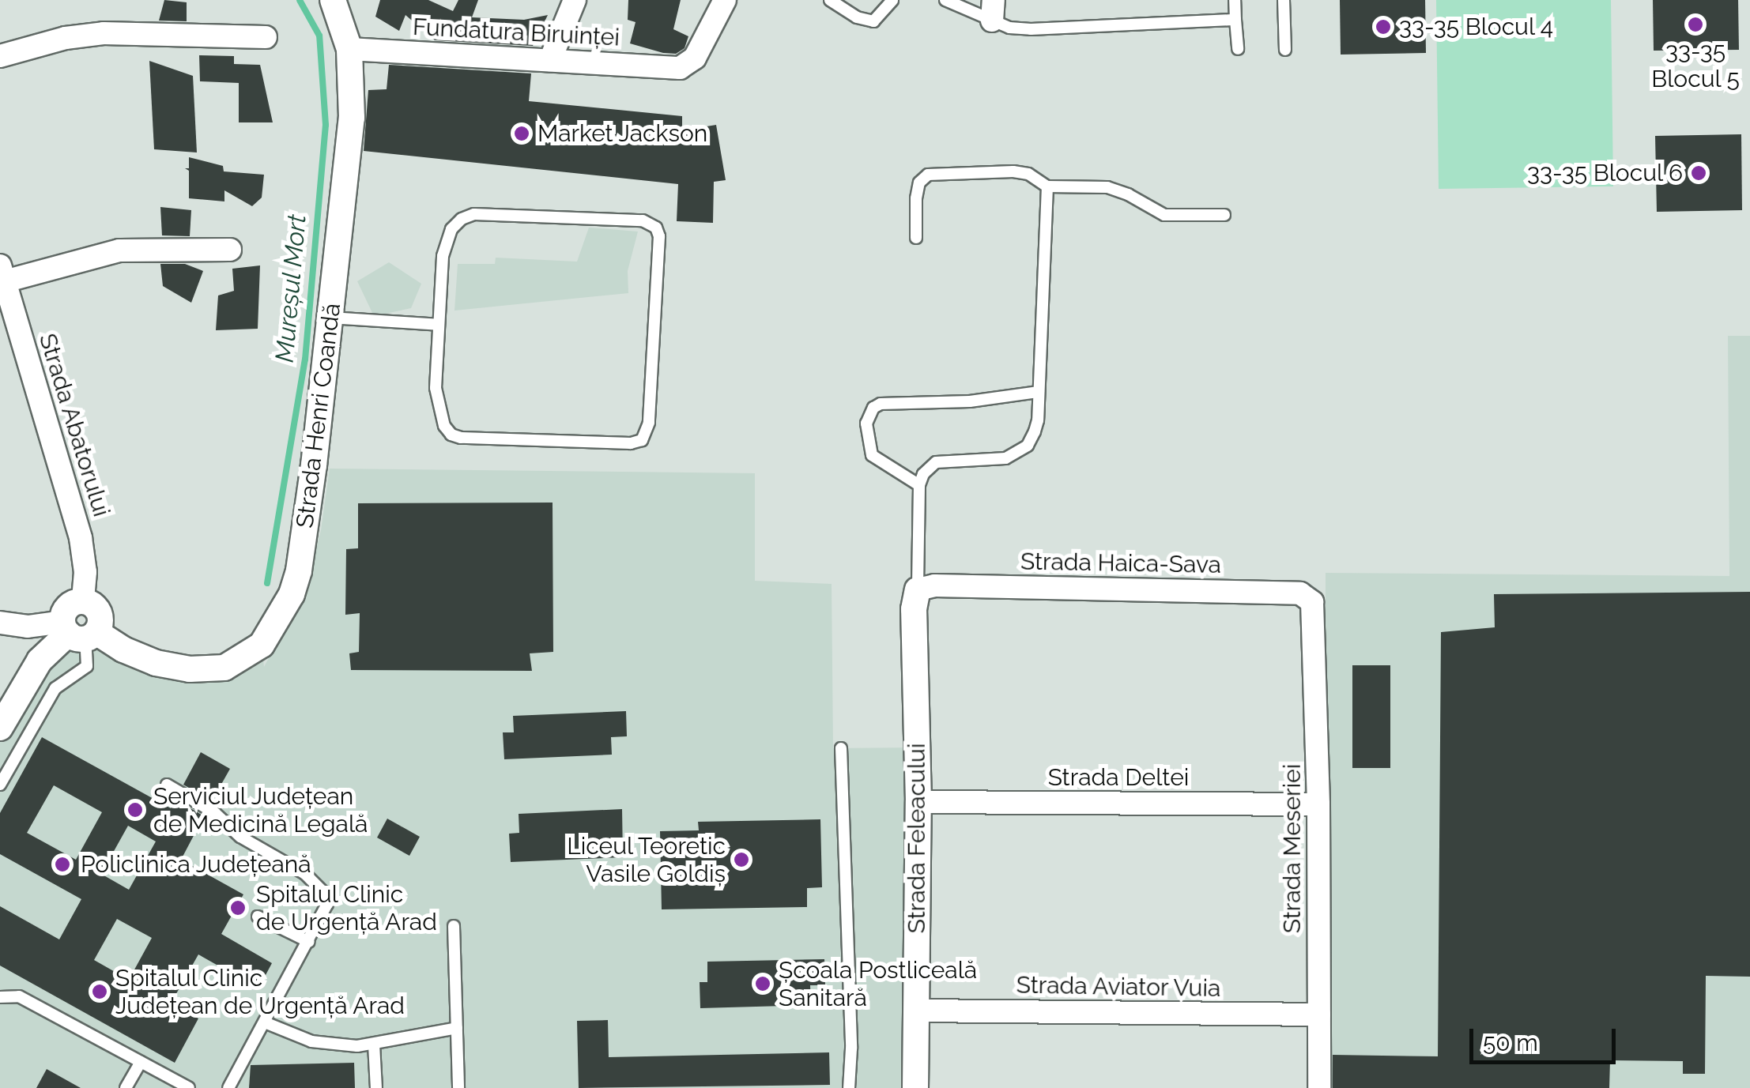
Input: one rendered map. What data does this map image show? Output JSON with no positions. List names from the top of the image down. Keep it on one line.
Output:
{"streets":{"street":["Fundatura Biruinței","Strada Henri Coandă","Strada Abatorului","Strada Haica-Sava","Strada Deltei","Strada Feleacului","Strada Meseriei","Strada Aviator Vuia"]},"crossings":[["Fundatura Biruinței","Strada Henri Coandă"],["Strada Haica-Sava","Strada Feleacului"],["Strada Haica-Sava","Strada Meseriei"],["Strada Deltei","Strada Feleacului"],["Strada Deltei","Strada Meseriei"],["Strada Feleacului","Strada Aviator Vuia"],["Strada Meseriei","Strada Aviator Vuia"]],"water":["Mureșul Mort"],"places":["33-35 Blocul 5","33-35 Blocul 4","Market Jackson","33-35 Blocul 6","Serviciul Județean de Medicină Legală","Liceul Teoretic Vasile Goldiș","Policlinica Județeană","Spitalul Clinic de Urgență Arad","Școala Postliceală Sanitară","Spitalul Clinic Județean de Urgență Arad"],"scale_bar":"50 m"}
